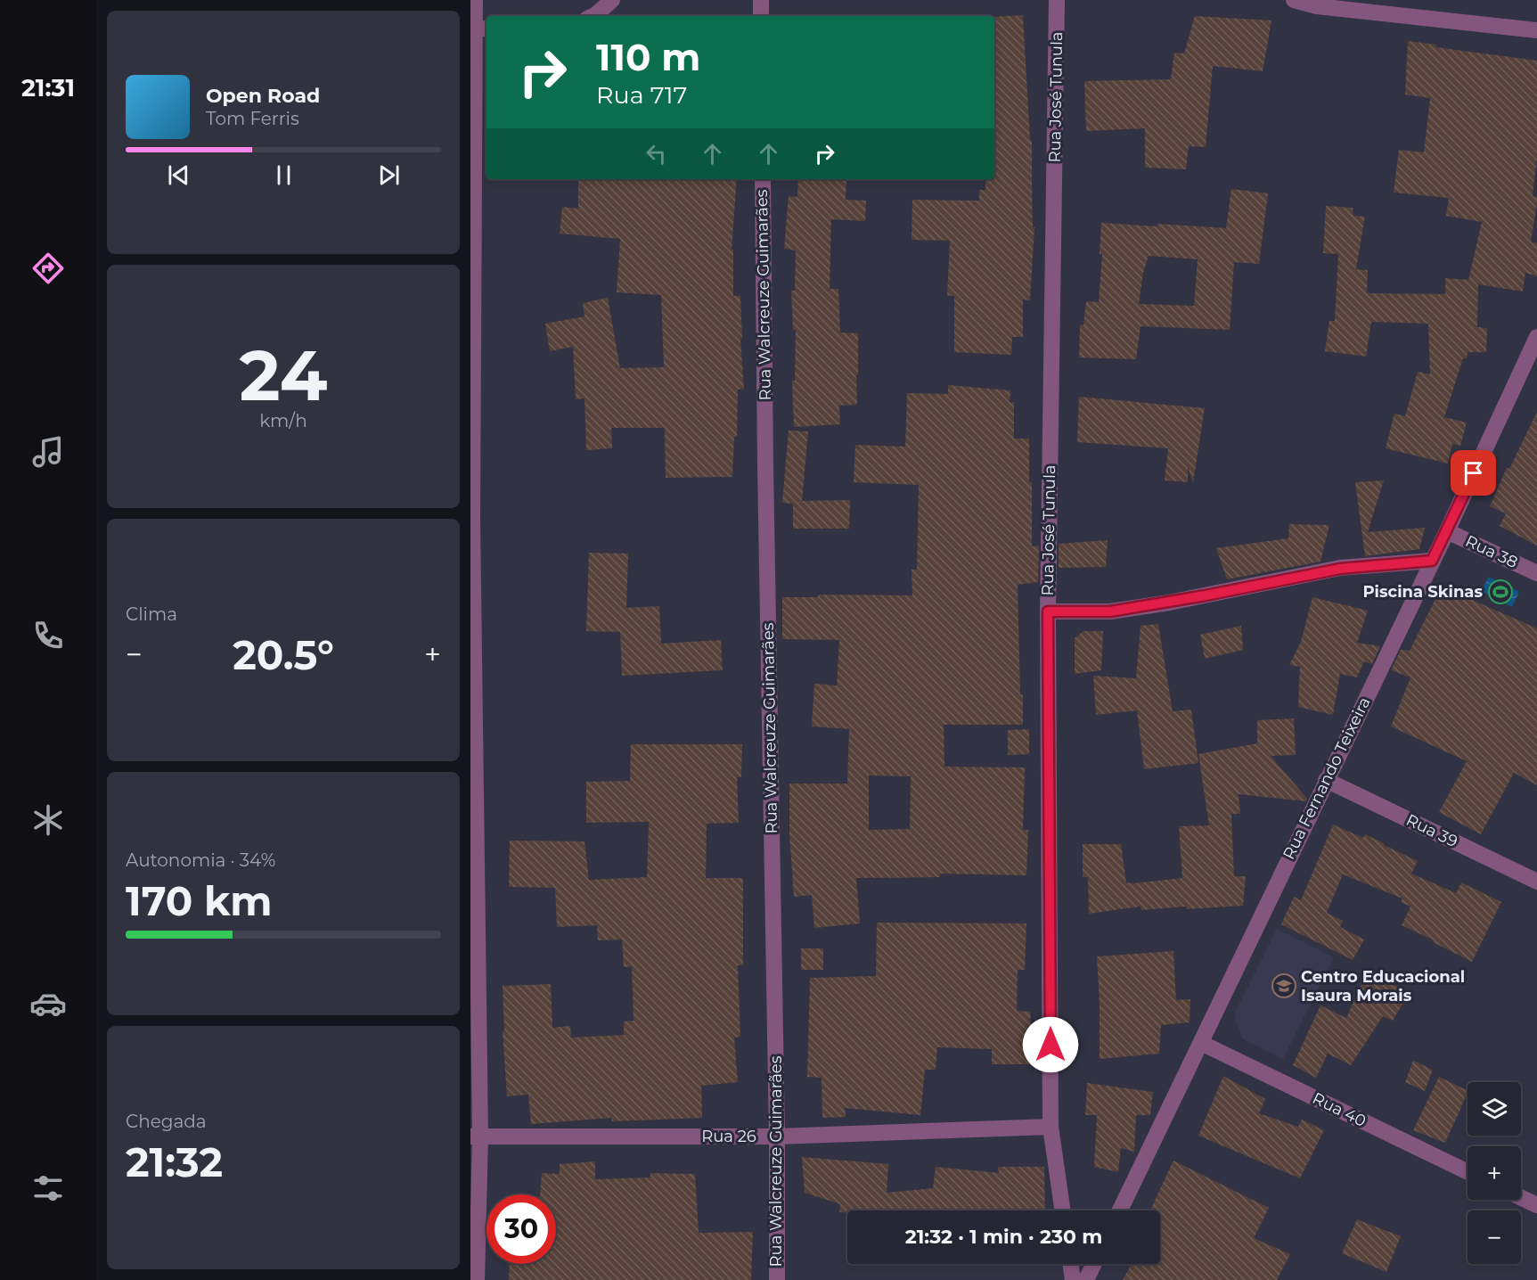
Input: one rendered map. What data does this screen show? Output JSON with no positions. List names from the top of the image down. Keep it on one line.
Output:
{"streets":{"street":["Rua José Tunula","Rua Walcreuze Guimarães","Rua 38","Rua Fernando Teixeira","Rua 39","Rua 40","Rua 26"]},"crossings":[["Rua José Tunula","Rua 26"],["Rua Walcreuze Guimarães","Rua 26"],["Rua 38","Rua Fernando Teixeira"],["Rua Fernando Teixeira","Rua 39"],["Rua Fernando Teixeira","Rua 40"]],"places":{"sports":["Piscina Skinas"],"school or university":["Centro Educacional Isaura Morais"]},"page":{"tabs":"21:31","turn":["110 m","Rua 717"],"song":["Open Road","Tom Ferris"],"tile":[["24","km/h"],"Clima",["Autonomia · 34%","170 km"],["Chegada","21:32"]],"heat":["−","20.5°","+"],"map_buttons":["+","−"],"limit":"30","trip":"21:32 · 1 min · 230 m"}}
